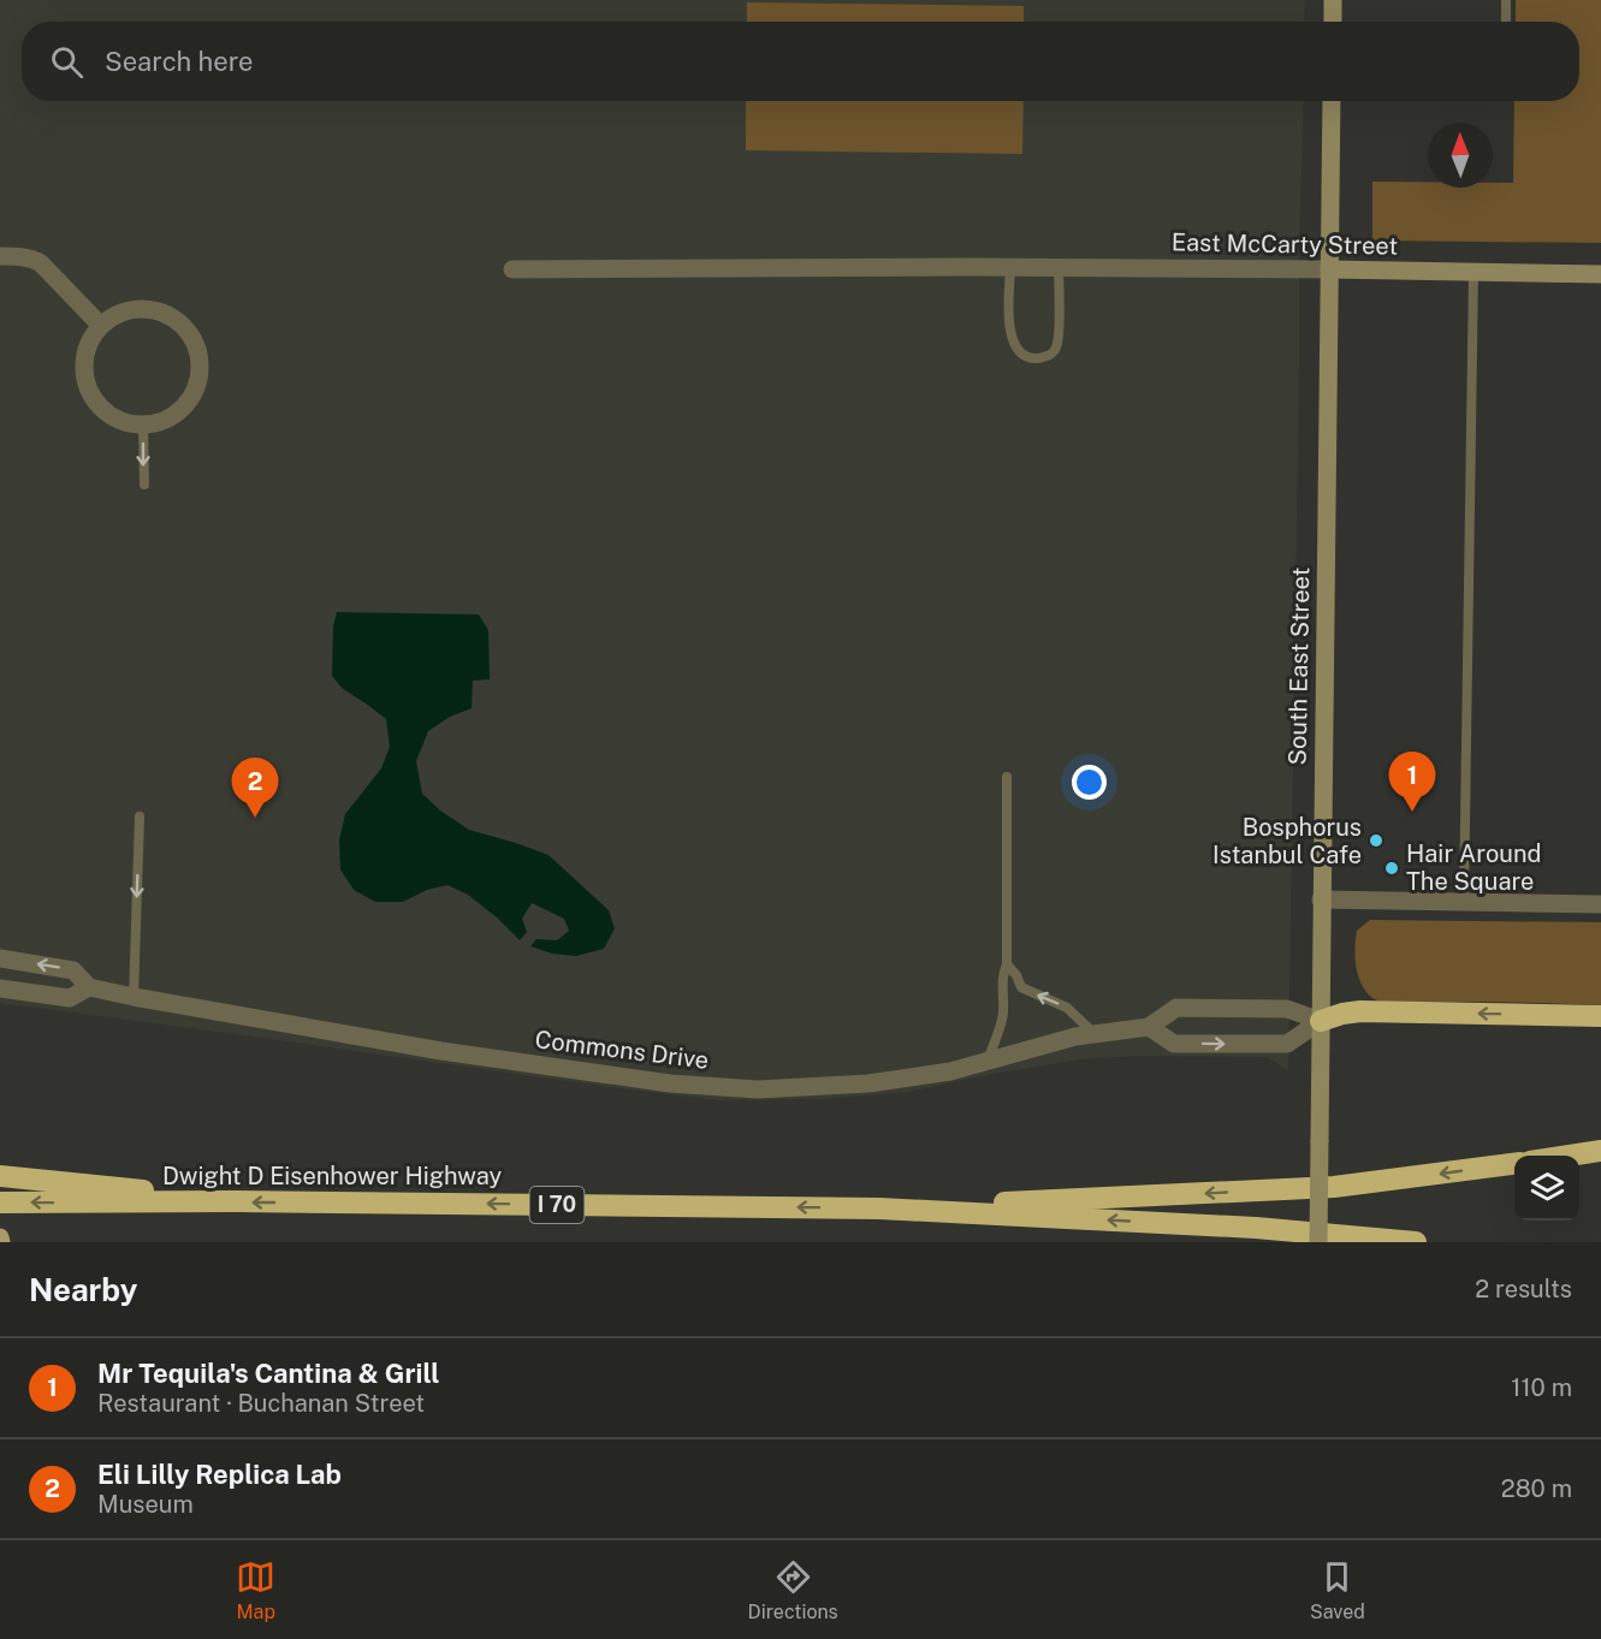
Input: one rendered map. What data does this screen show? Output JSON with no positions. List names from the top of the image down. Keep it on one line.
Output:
{"streets":{"highway":["Dwight D Eisenhower Highway","I 70"],"main road":["East McCarty Street","South East Street"],"street":["Commons Drive"]},"crossings":[["East McCarty Street","South East Street"],["Dwight D Eisenhower Highway","I 70"]],"one_way":["Dwight D Eisenhower Highway"],"places":["Bosphorus Istanbul Cafe","Hair Around The Square"],"north":"top","page":{"search":"Search here","pins":["1","2"],"heading":["Nearby","2 results"],"list":[{"mark":"1","name":"Mr Tequila's Cantina & Grill","note":"Restaurant · Buchanan Street","value":"110 m"},{"mark":"2","name":"Eli Lilly Replica Lab","note":"Museum","value":"280 m"}],"nav":["Map","Directions","Saved"]}}
